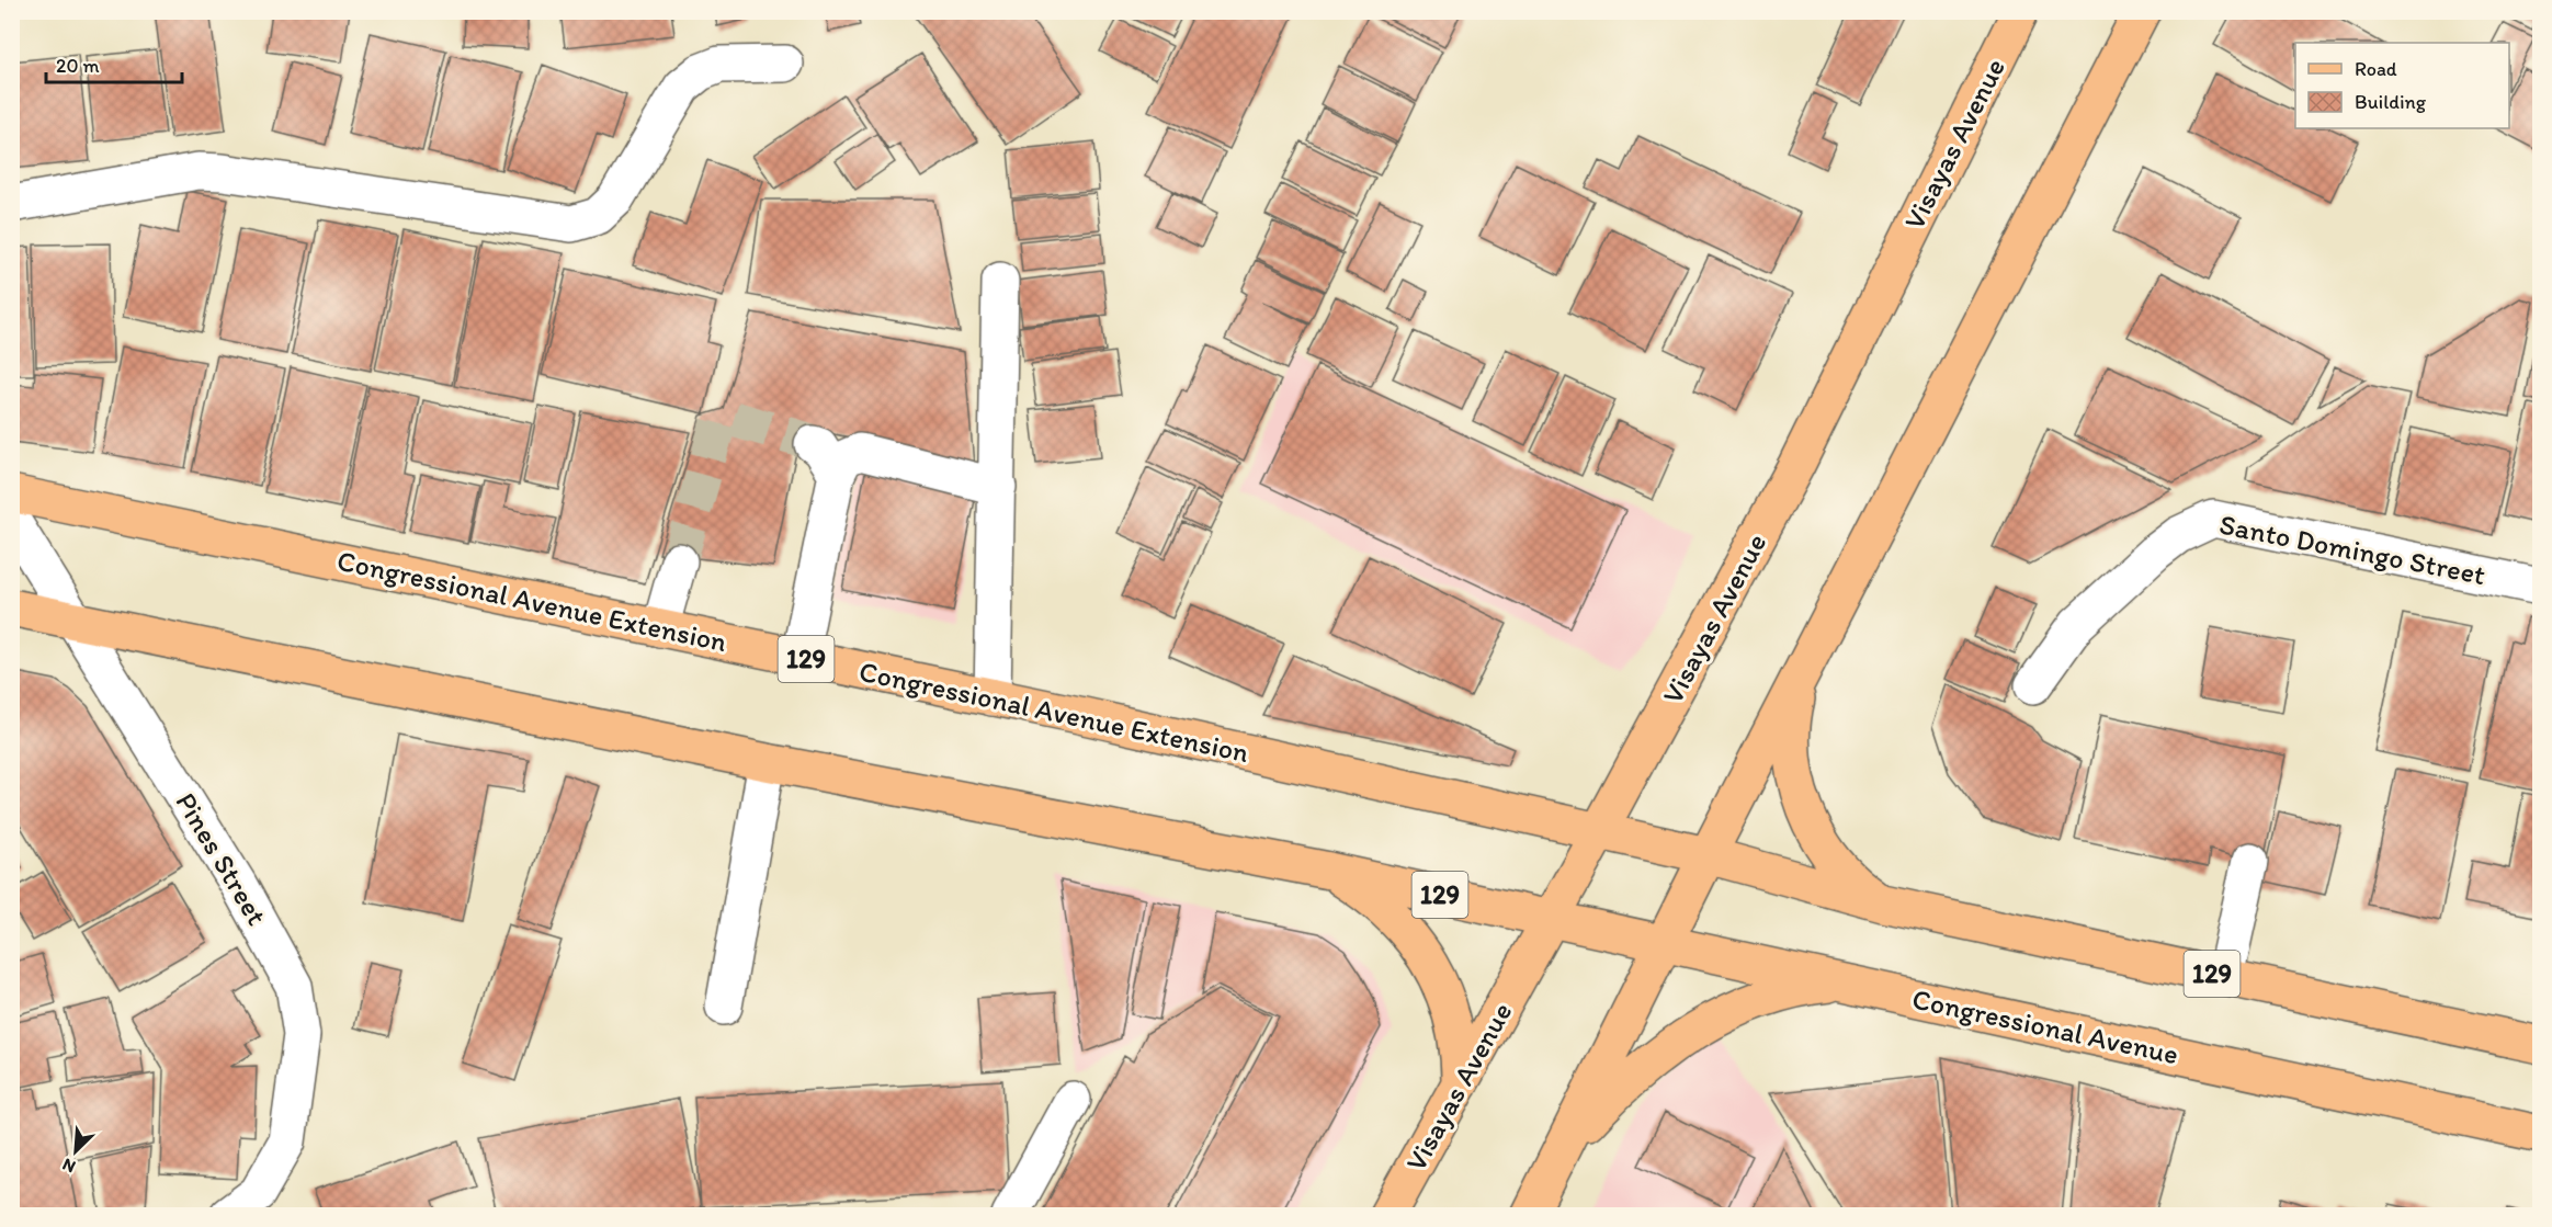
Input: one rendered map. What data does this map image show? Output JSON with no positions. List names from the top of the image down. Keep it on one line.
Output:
{"streets":{"main road":["Visayas Avenue","Congressional Avenue Extension","129","Congressional Avenue"],"street":["Santo Domingo Street","Pines Street"]},"crossings":[["Visayas Avenue","Congressional Avenue Extension"],["Visayas Avenue","129"],["Visayas Avenue","Congressional Avenue"],["Congressional Avenue Extension","129"],["129","Pines Street"],["129","Congressional Avenue"]],"legend":["Road","Building"],"scale_bar":"20 m","north":"bottom left"}
